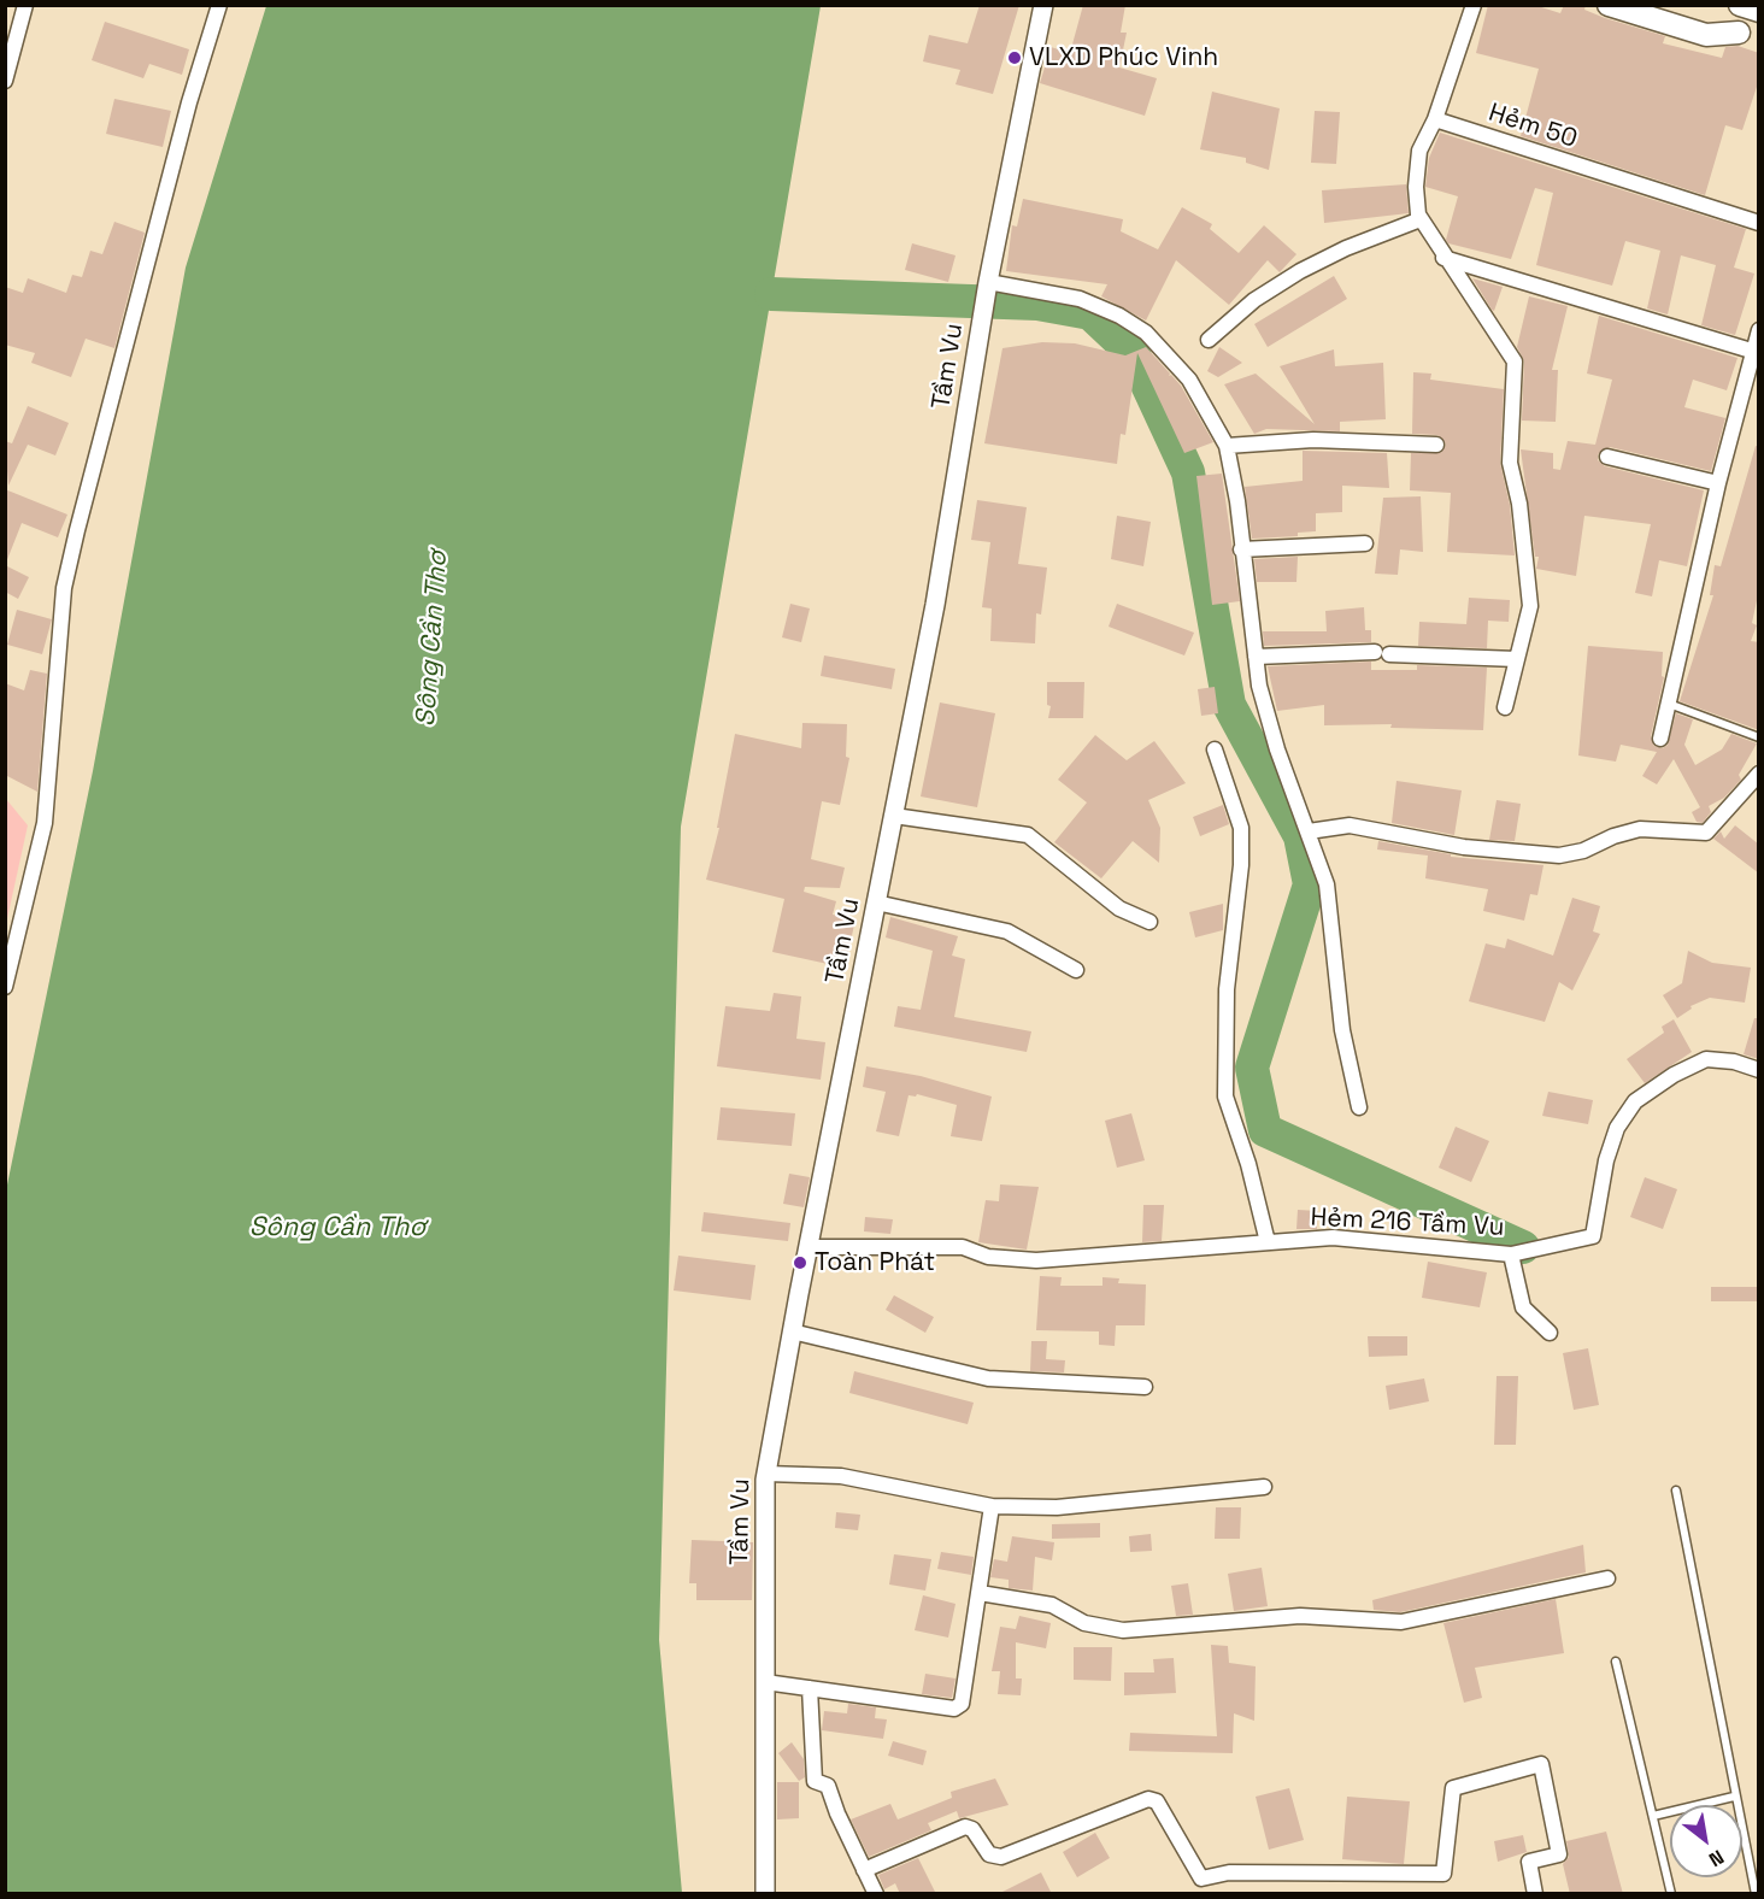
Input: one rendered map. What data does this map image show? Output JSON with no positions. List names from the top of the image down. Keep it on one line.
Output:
{"streets":{"street":["Hẻm 50","Tầm Vu","Hẻm 216 Tầm Vu"]},"crossings":[["Tầm Vu","Hẻm 216 Tầm Vu"]],"water":["Sông Cần Thơ"],"places":["VLXD Phúc Vinh","Toàn Phát"],"north":"bottom right"}
